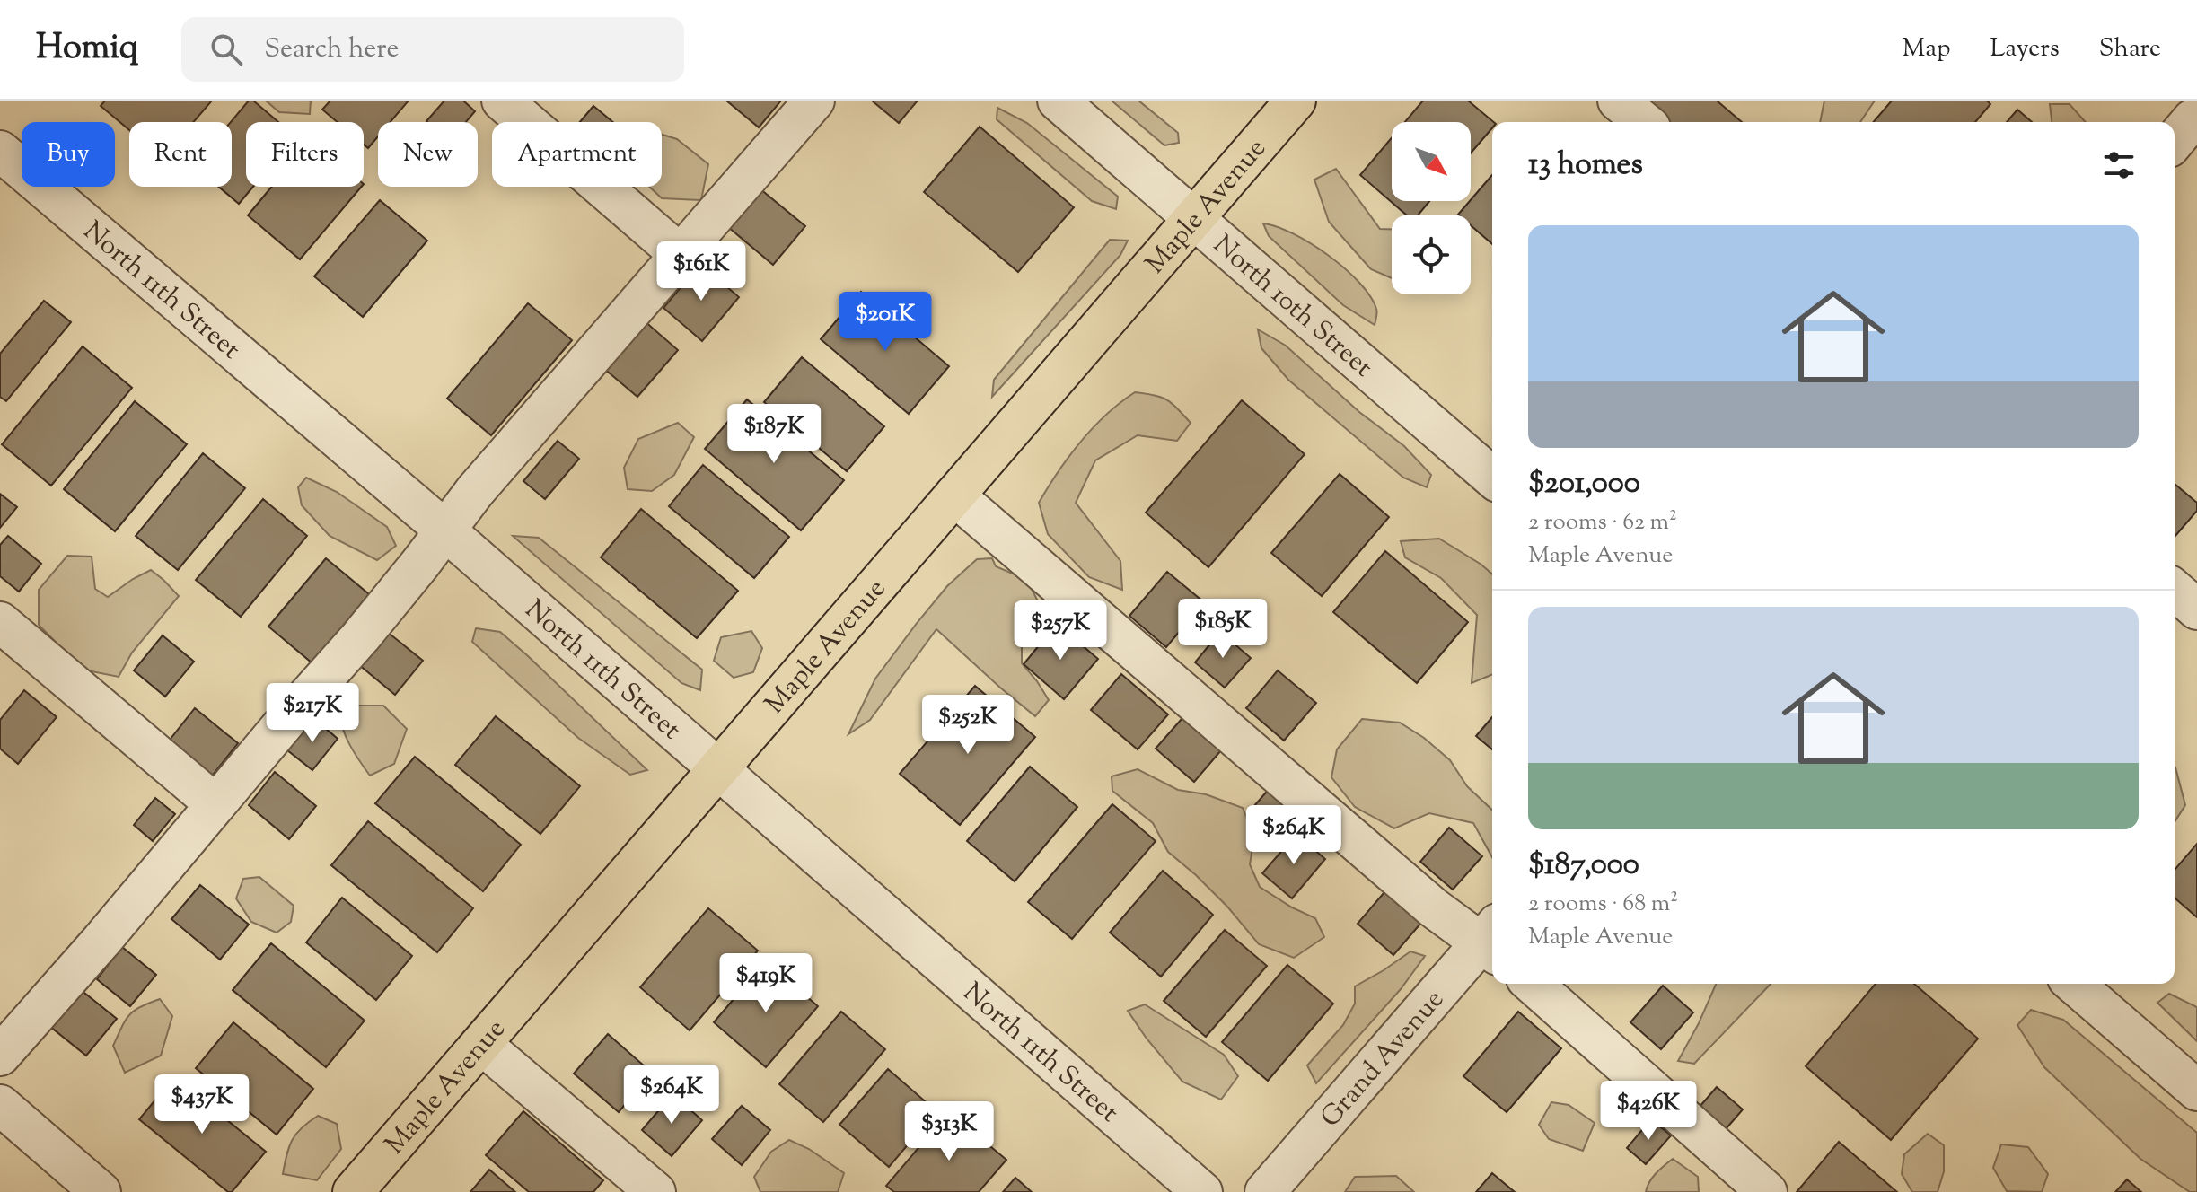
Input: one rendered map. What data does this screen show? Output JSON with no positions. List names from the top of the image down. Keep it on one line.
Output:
{"streets":{"main road":["Maple Avenue"],"street":["North 11th Street","North 10th Street","Grand Avenue"]},"crossings":[["Maple Avenue","North 11th Street"],["Maple Avenue","North 10th Street"]],"north":"bottom right","page":{"header":"Homiq","search":"Search here","nav":["Map","Layers","Share"],"chip":["Buy","Rent","Filters","New","Apartment"],"heading":"13 homes","list":[{"name":"$201,000","note":"2 rooms · 62 m² · Maple Avenue"},{"name":"$187,000","note":"2 rooms · 68 m² · Maple Avenue"}],"price":["$161K","$201K","$187K","$185K","$257K","$217K","$252K","$264K","$419K","$264K","$437K","$426K","$313K"]}}
